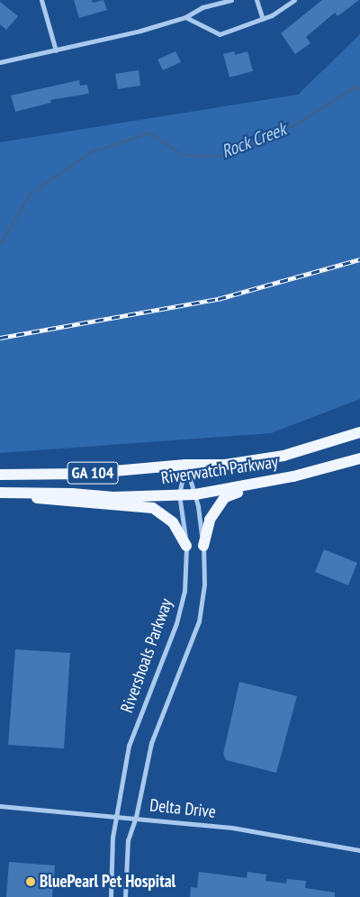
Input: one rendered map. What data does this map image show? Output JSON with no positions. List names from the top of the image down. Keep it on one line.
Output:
{"streets":{"main road":["Riverwatch Parkway","GA 104"],"street":["Rivershoals Parkway","Delta Drive"]},"crossings":[["Riverwatch Parkway","GA 104"],["Riverwatch Parkway","Rivershoals Parkway"],["GA 104","Rivershoals Parkway"],["Rivershoals Parkway","Delta Drive"]],"water":["Rock Creek"],"places":["BluePearl Pet Hospital"]}
